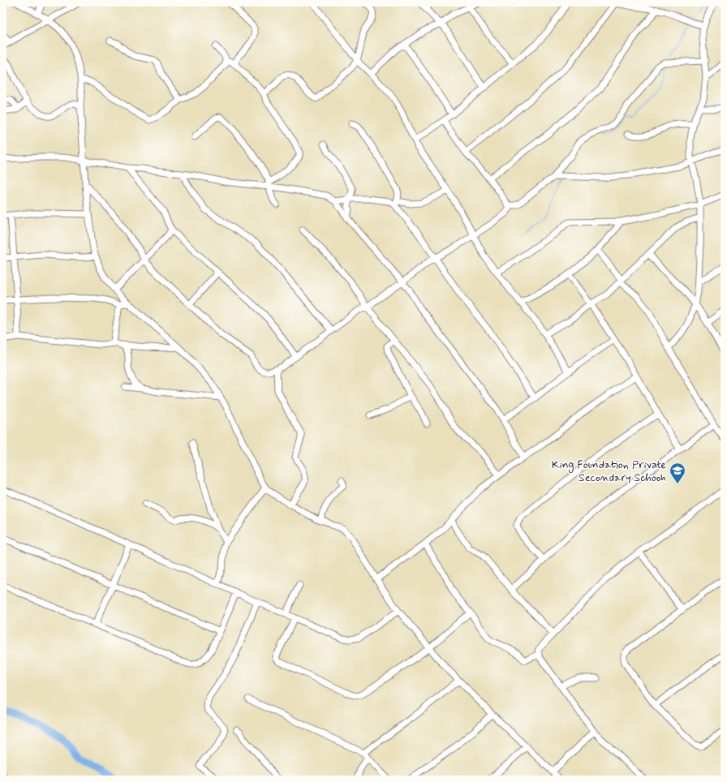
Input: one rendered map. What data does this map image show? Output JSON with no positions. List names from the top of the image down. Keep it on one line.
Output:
{"places":{"school or university":["King Foundation Private Secondary Schooh"]}}
